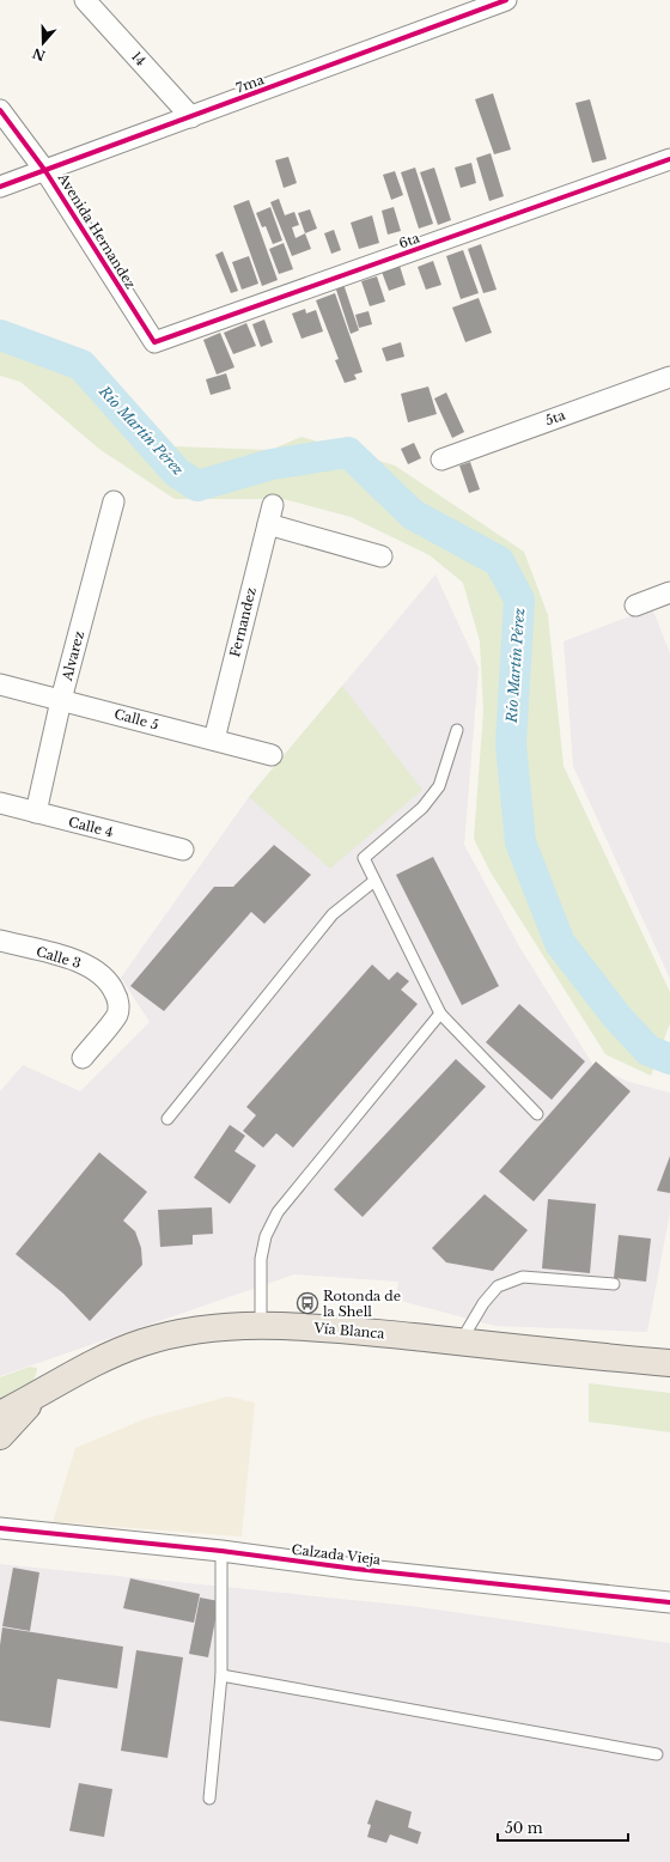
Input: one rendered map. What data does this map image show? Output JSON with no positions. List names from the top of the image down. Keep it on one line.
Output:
{"streets":{"main road":["Vía Blanca"],"street":["14","7ma","Avenida Hernandez","6ta","5ta","Fernandez","Alvarez","Calle 5","Calle 4","Calle 3","Calzada Vieja"]},"crossings":[["14","7ma"],["7ma","Avenida Hernandez"],["Avenida Hernandez","6ta"],["Fernandez","Calle 5"],["Alvarez","Calle 5"],["Alvarez","Calle 4"]],"water":["Río Martín Pérez"],"places":{"bus stop":["Rotonda de la Shell"]},"scale_bar":"50 m","north":"bottom"}
